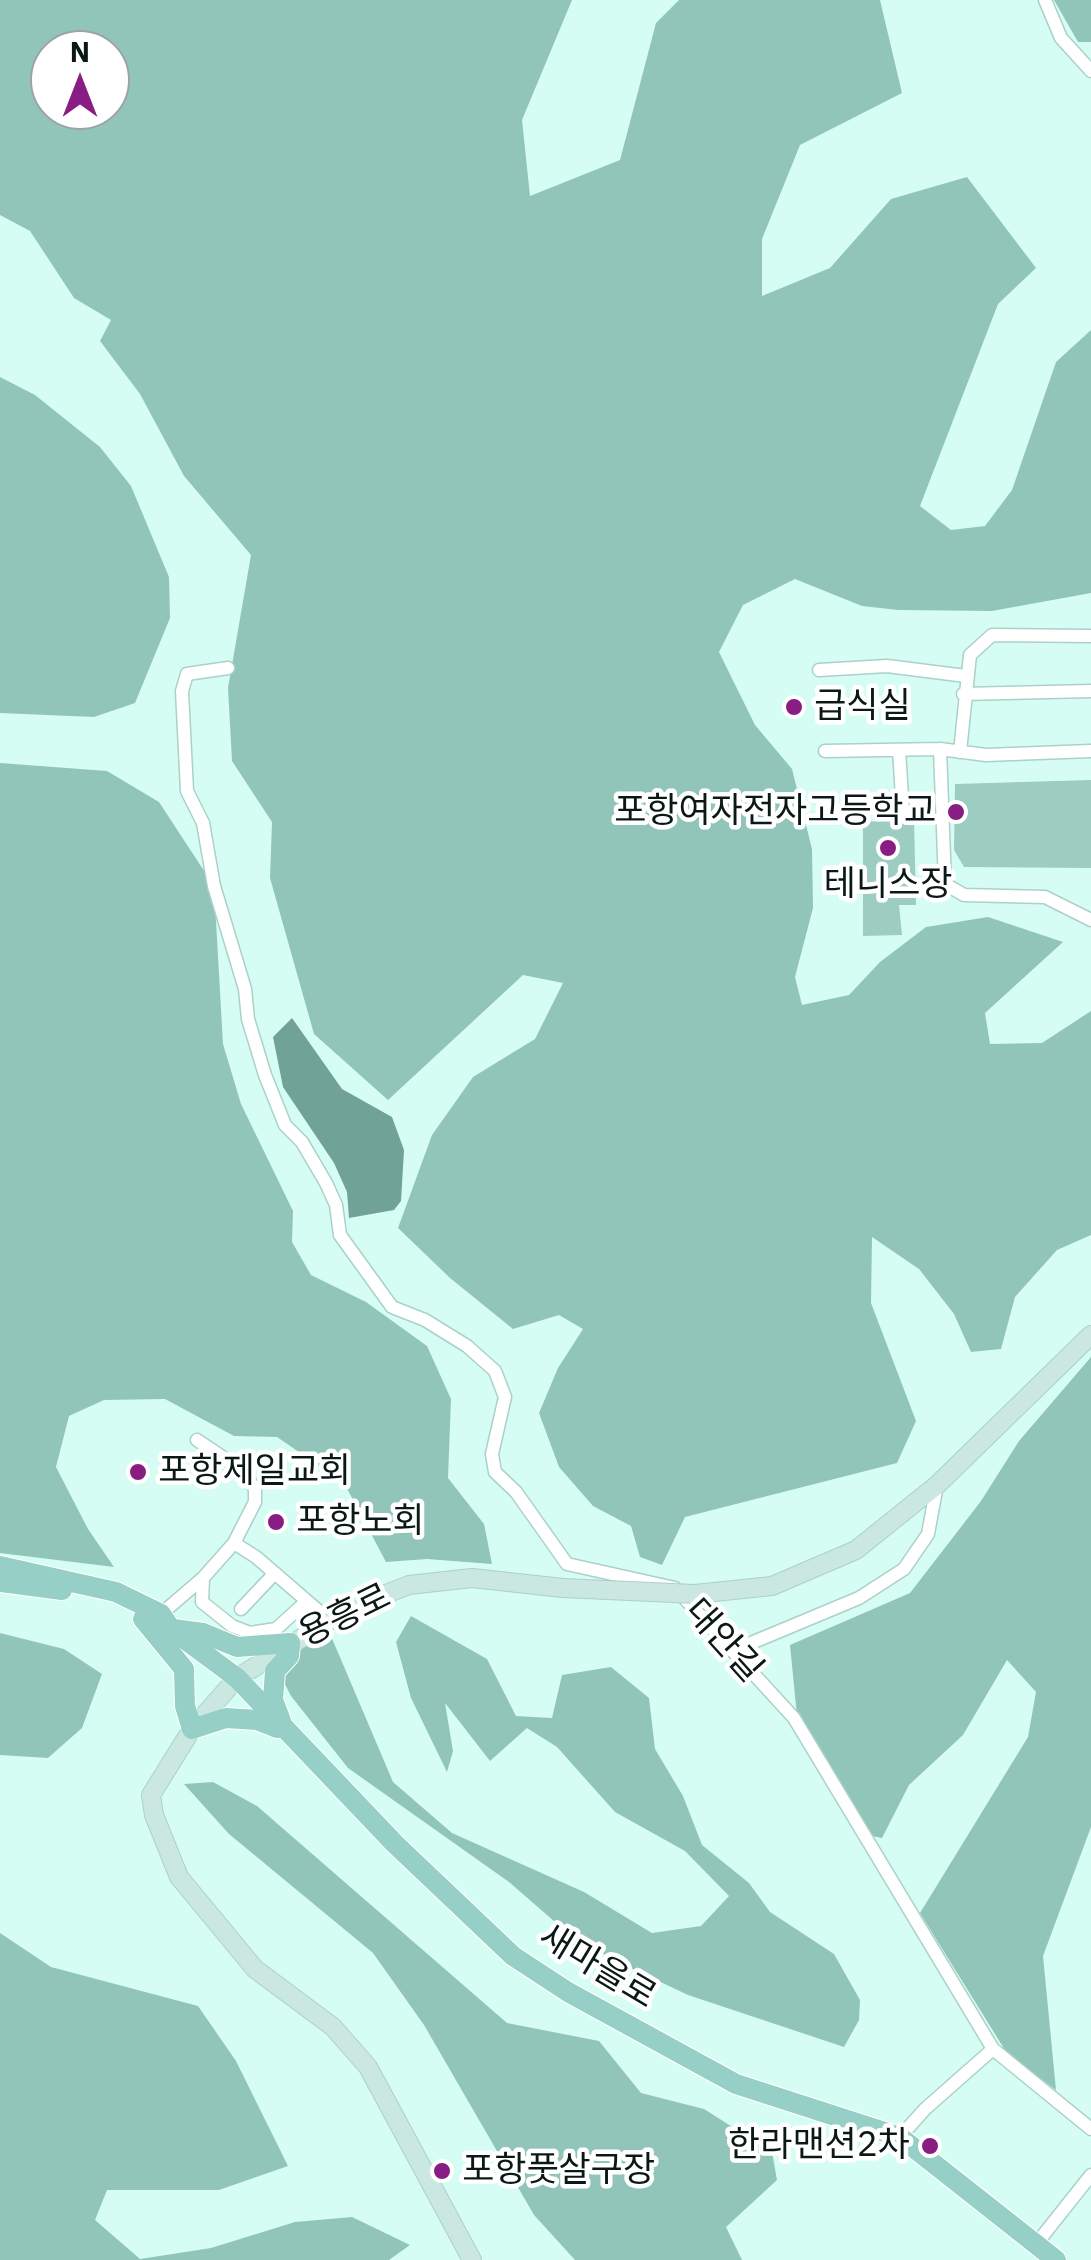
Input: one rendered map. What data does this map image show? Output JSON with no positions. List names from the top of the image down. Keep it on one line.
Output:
{"streets":{"main road":["용흥로","새마을로"],"street":["대안길"]},"crossings":[["용흥로","새마을로"]],"places":["급식실","포항여자전자고등학교","테니스장","포항제일교회","포항노회","한라맨션2차","포항풋살구장"],"north":"top"}
